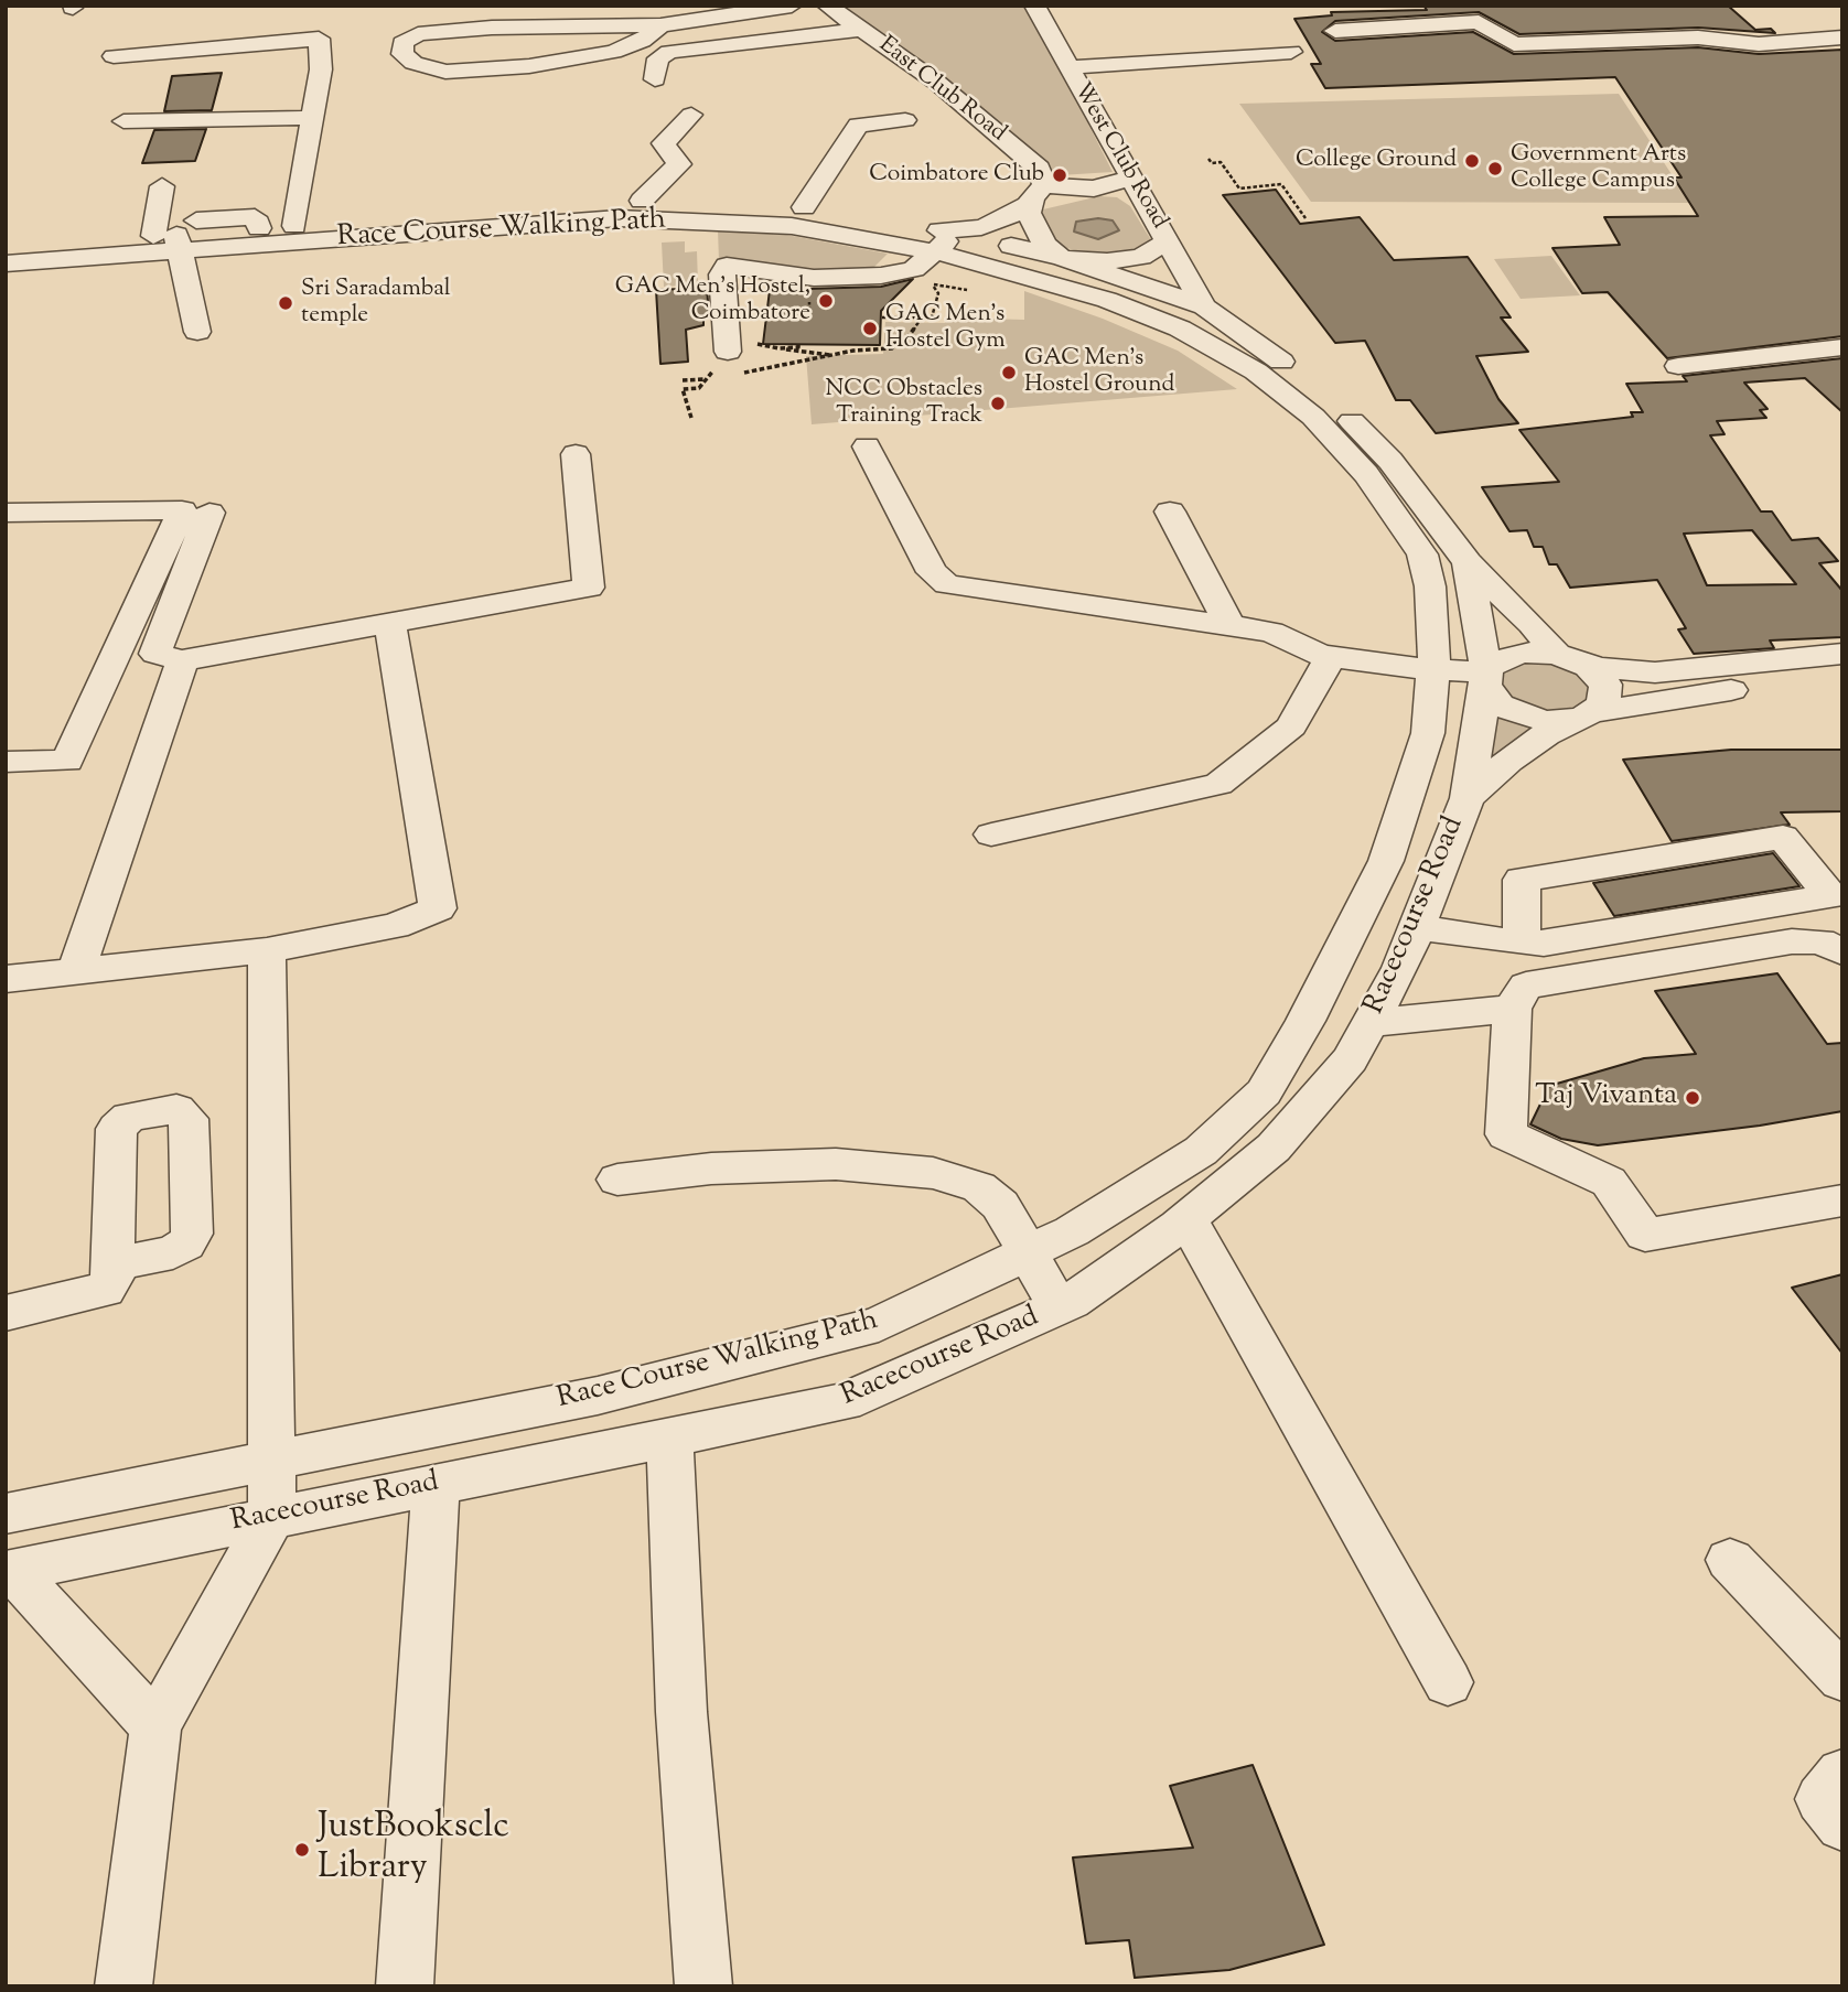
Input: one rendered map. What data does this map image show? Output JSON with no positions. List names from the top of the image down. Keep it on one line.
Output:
{"streets":{"street":["East Club Road","West Club Road","Race Course Walking Path","Racecourse Road"]},"places":["College Ground","Government Arts College Campus","Coimbatore Club","GAC Men's Hostel, Coimbatore","Sri Saradambal temple","GAC Men's Hostel Gym","GAC Men's Hostel Ground","NCC Obstacles Training Track","Taj Vivanta","JustBooksclc Library"]}
